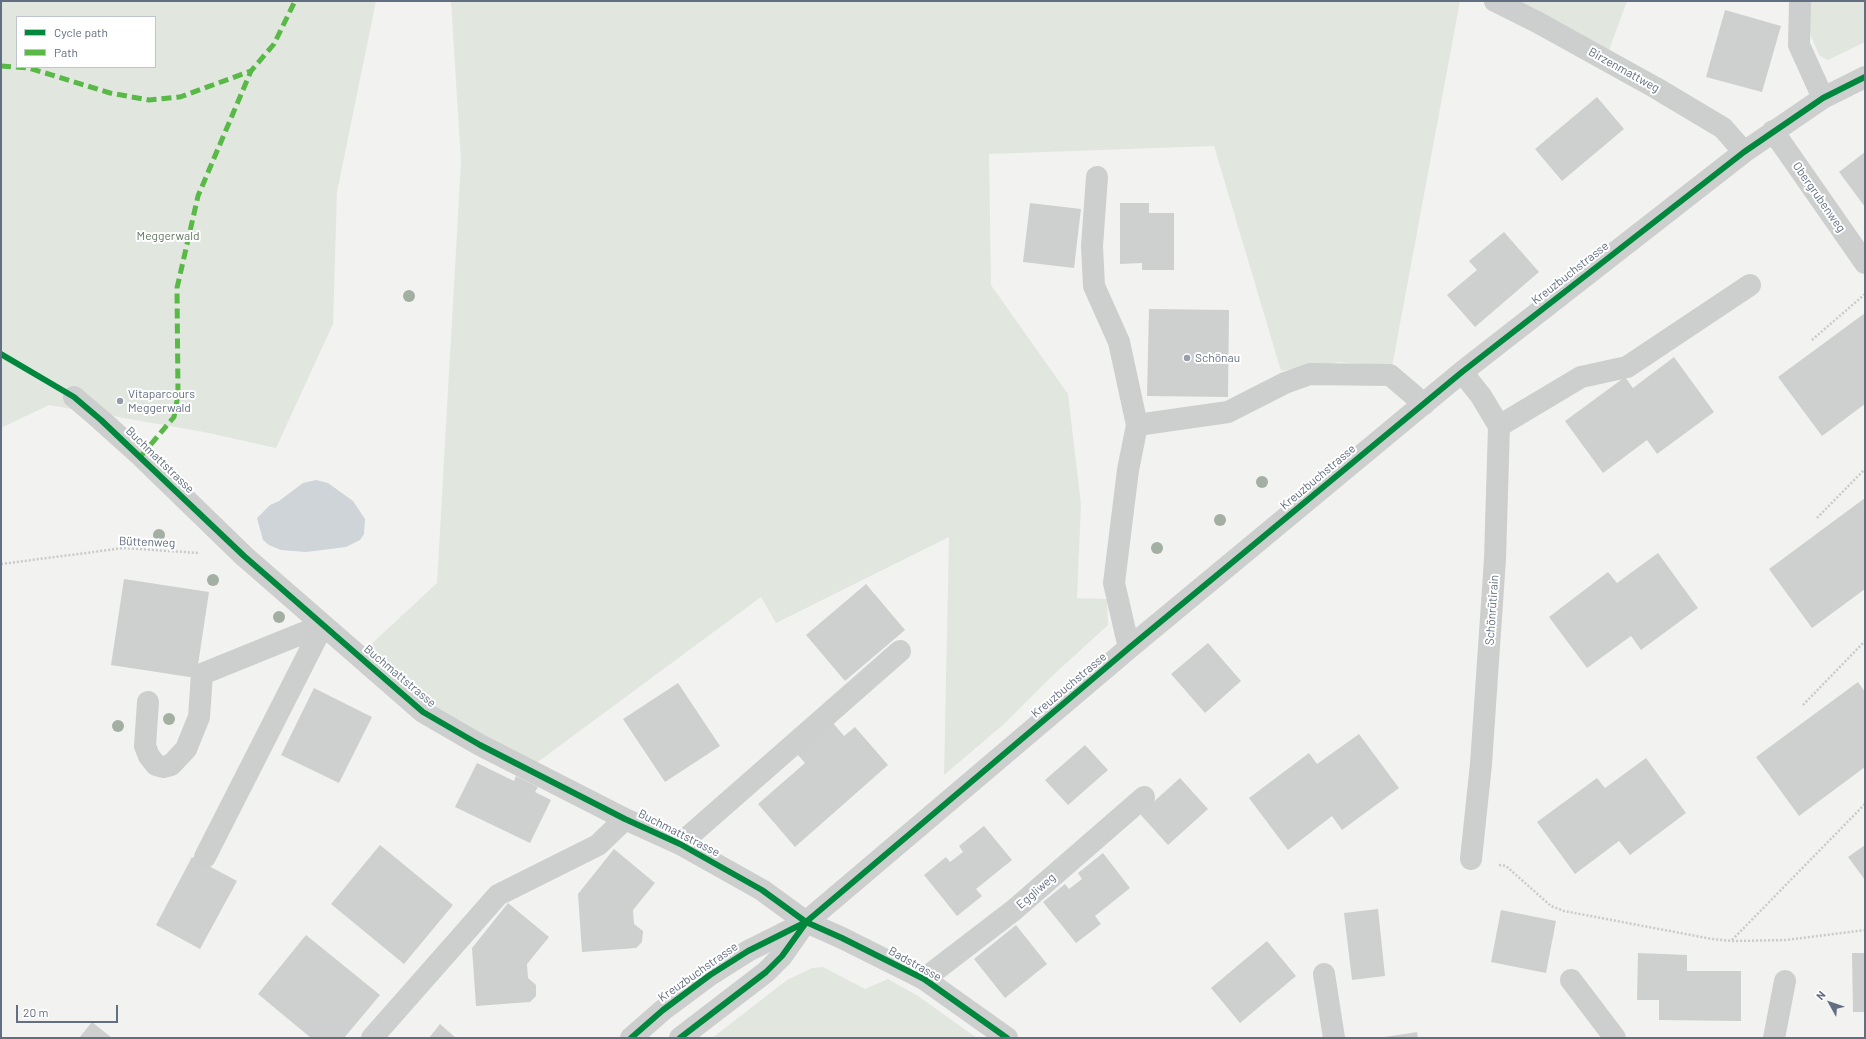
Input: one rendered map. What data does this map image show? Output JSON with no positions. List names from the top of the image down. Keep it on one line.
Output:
{"streets":{"street":["Birzenmattweg","Obergrubenweg","Kreuzbuchstrasse","Buchmattstrasse","Schönrütirain","Eggliweg","Badstrasse"],"path":["Büttenweg"]},"crossings":[["Birzenmattweg","Kreuzbuchstrasse"],["Obergrubenweg","Kreuzbuchstrasse"],["Kreuzbuchstrasse","Buchmattstrasse"],["Kreuzbuchstrasse","Badstrasse"],["Buchmattstrasse","Büttenweg"],["Buchmattstrasse","Badstrasse"],["Eggliweg","Badstrasse"]],"parks":["Meggerwald"],"places":["Schönau","Vitaparcours Meggerwald"],"legend":["Cycle path","Path"],"scale_bar":"20 m","north":"top left"}
